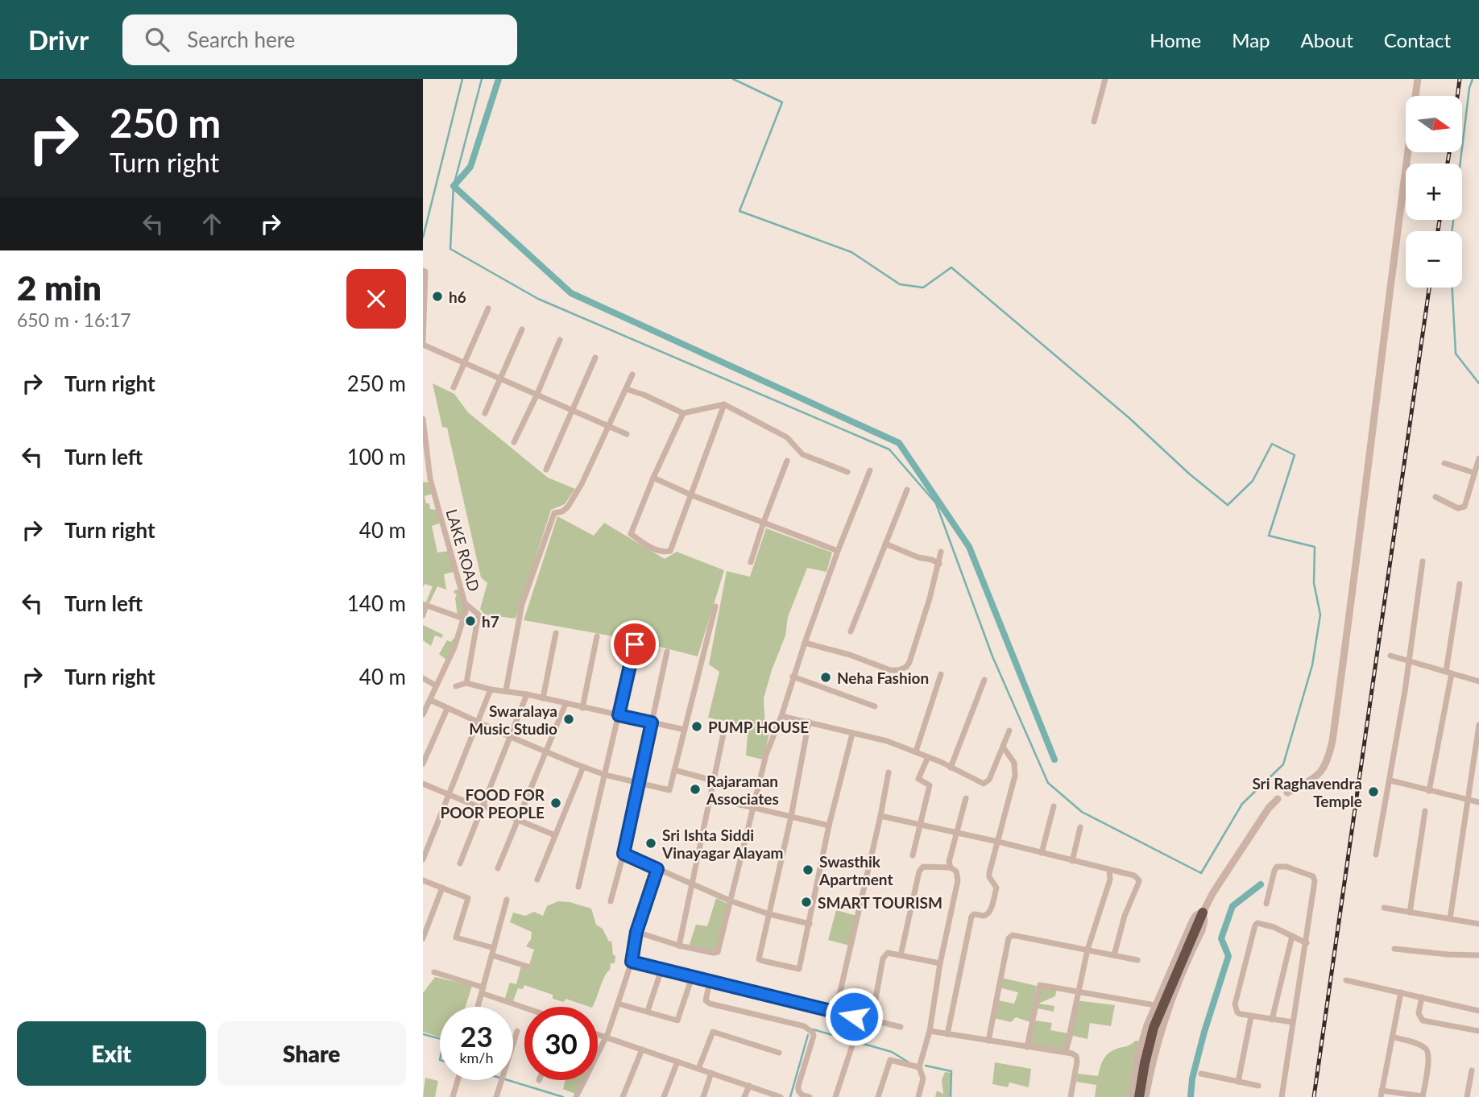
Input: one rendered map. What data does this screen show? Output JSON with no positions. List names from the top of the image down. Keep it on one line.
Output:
{"streets":{"street":["LAKE ROAD"]},"places":["h6","h7","Neha Fashion","Swaralaya Music Studio","PUMP HOUSE","Rajaraman Associates","Sri Raghavendra Temple","FOOD FOR POOR PEOPLE","Sri Ishta Siddi Vinayagar Alayam","Swasthik Apartment","SMART TOURISM"],"north":"right","page":{"header":"Drivr","search":"Search here","nav":["Home","Map","About","Contact"],"turn":["250 m","Turn right"],"map_buttons":["+","−"],"heading":["2 min","650 m · 16:17"],"list":[{"name":"Turn right","value":"250 m"},{"name":"Turn left","value":"100 m"},{"name":"Turn right","value":"40 m"},{"name":"Turn left","value":"140 m"},{"name":"Turn right","value":"40 m"}],"speed":"23 km/h","limit":"30","buttons":["Exit","Share"]}}
